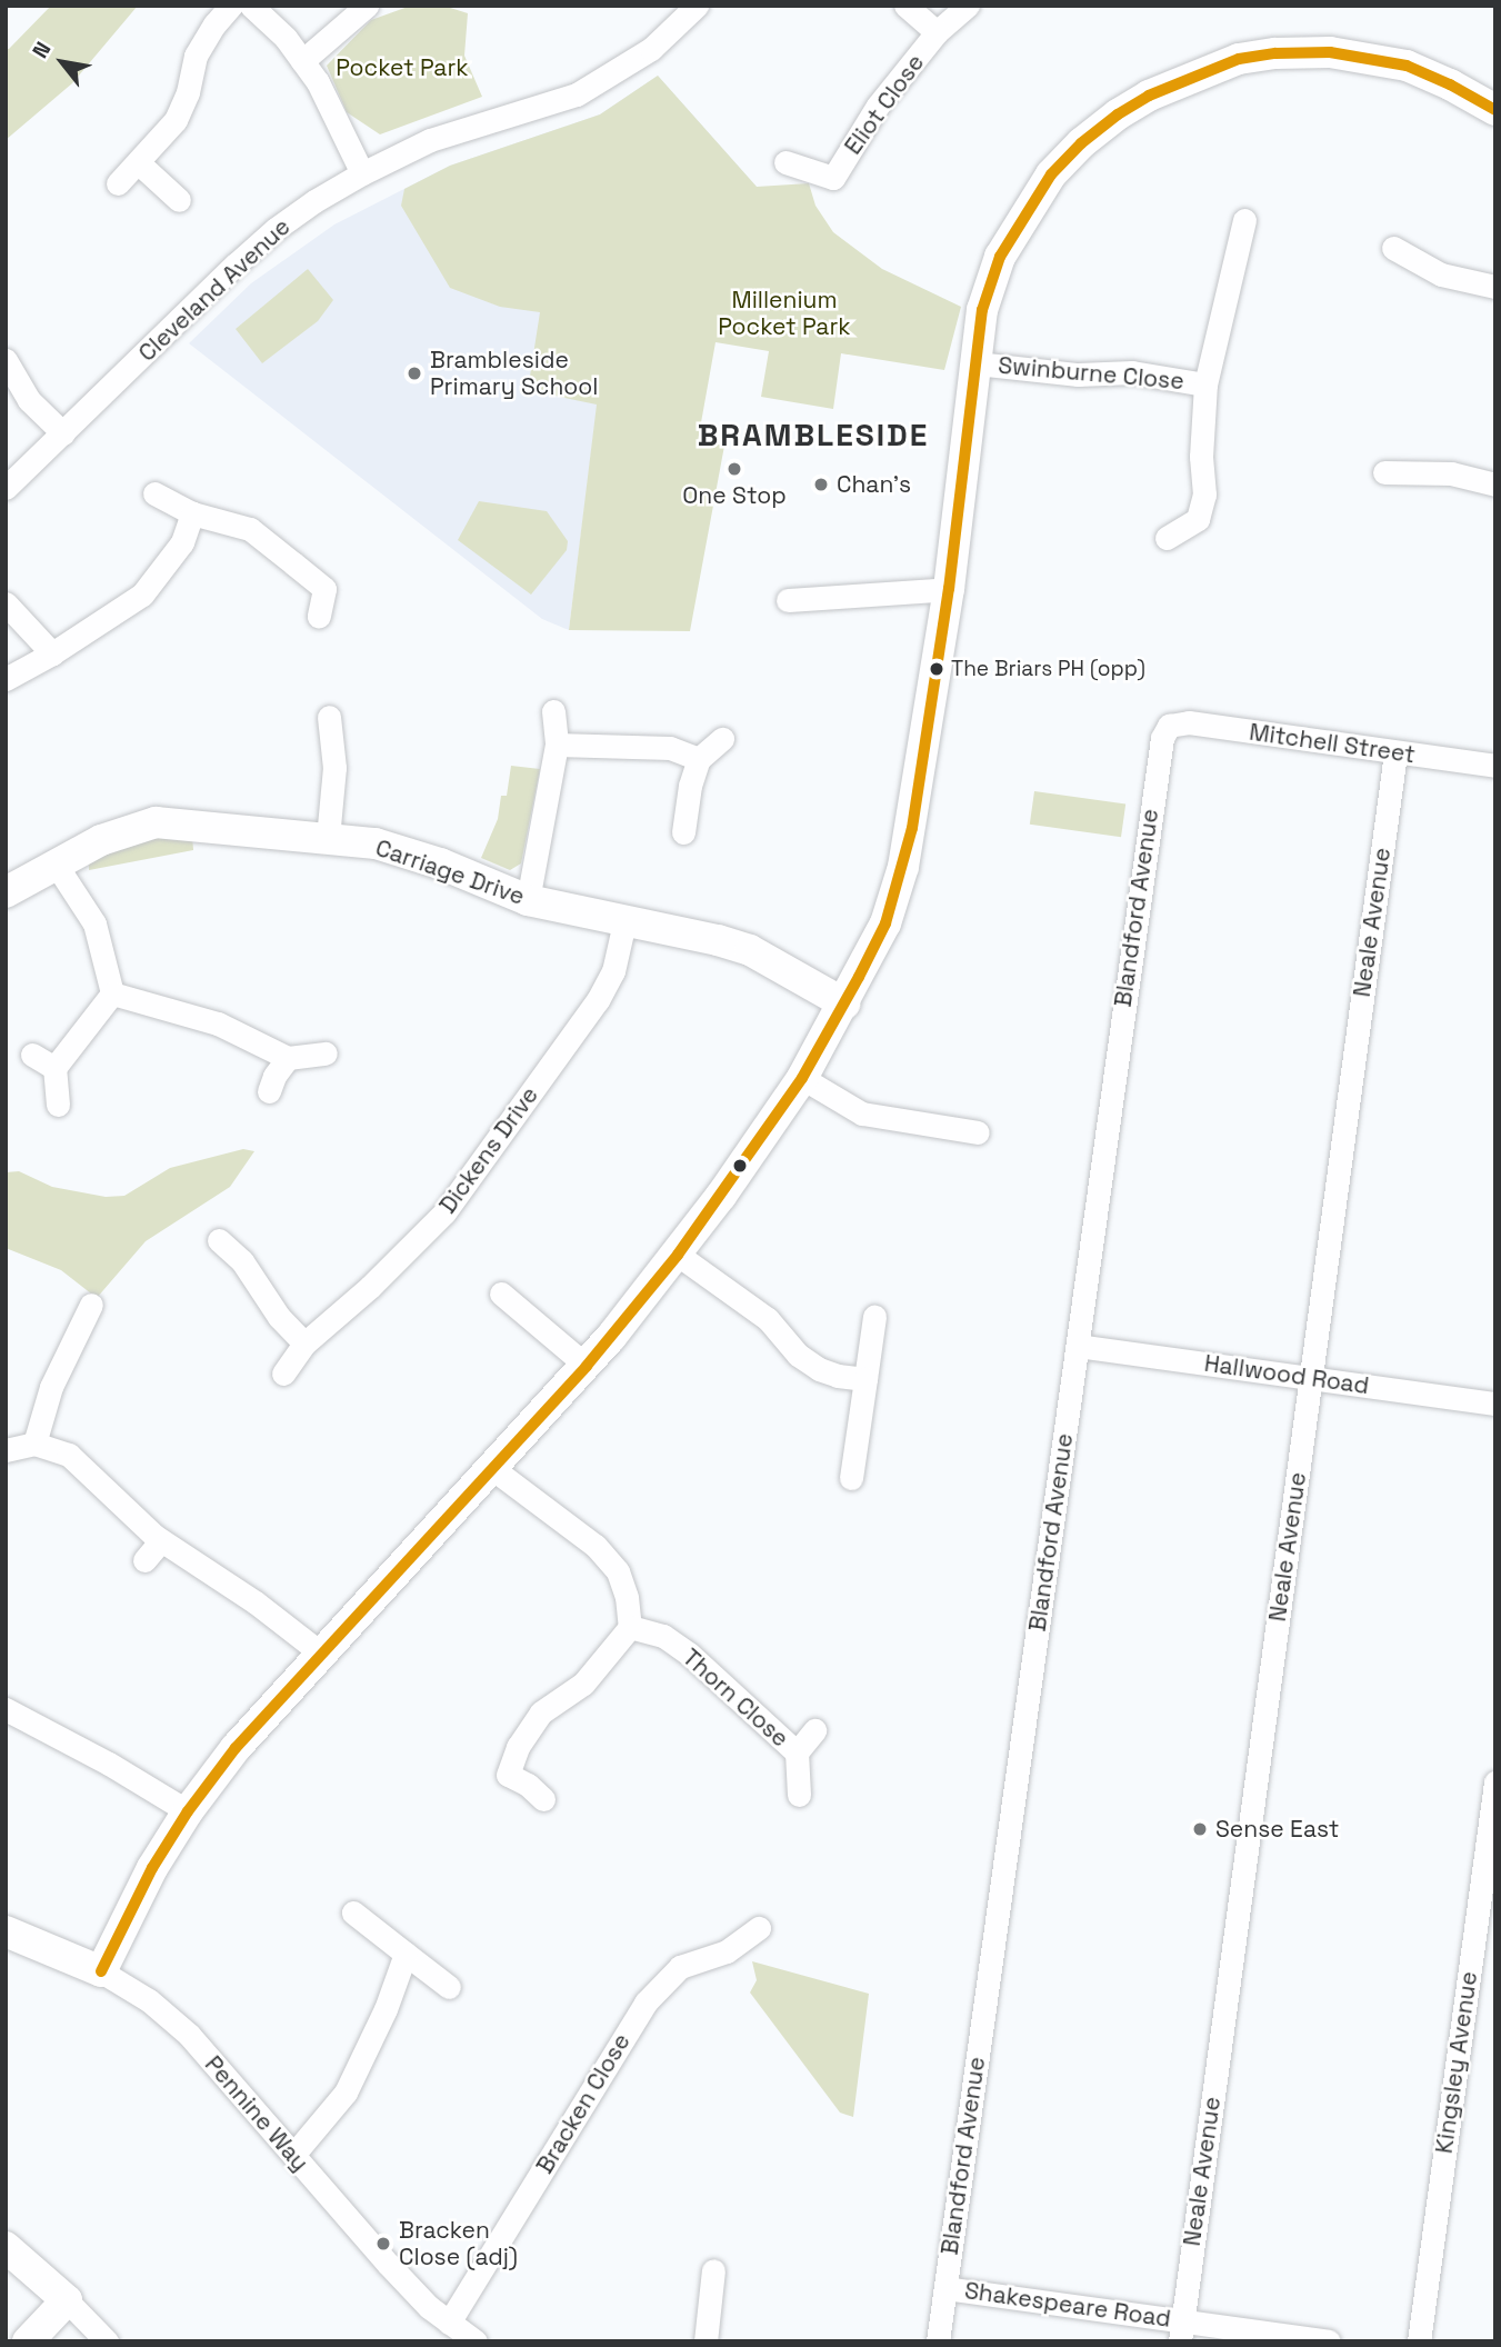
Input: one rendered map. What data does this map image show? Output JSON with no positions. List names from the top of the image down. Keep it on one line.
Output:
{"streets":{"street":["Eliot Close","Cleveland Avenue","Swinburne Close","Mitchell Street","Carriage Drive","Blandford Avenue","Neale Avenue","Dickens Drive","Hallwood Road","Thorn Close","Kingsley Avenue","Bracken Close","Pennine Way","Shakespeare Road"]},"crossings":[["Mitchell Street","Blandford Avenue"],["Mitchell Street","Neale Avenue"],["Carriage Drive","Dickens Drive"],["Blandford Avenue","Hallwood Road"],["Blandford Avenue","Shakespeare Road"],["Neale Avenue","Hallwood Road"],["Neale Avenue","Shakespeare Road"],["Bracken Close","Pennine Way"]],"districts":["BRAMBLESIDE"],"parks":["Pocket Park","Millenium Pocket Park"],"places":["Brambleside Primary School","One Stop","Chan's","The Briars PH (opp)","Sense East","Bracken Close (adj)"],"north":"top left"}
